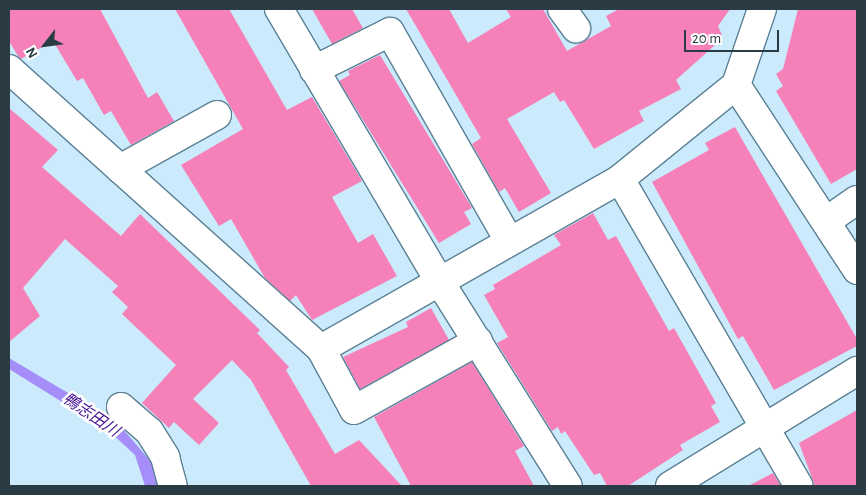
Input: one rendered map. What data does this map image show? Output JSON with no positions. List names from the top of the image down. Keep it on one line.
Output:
{"water":["鴨志田川"],"scale_bar":"20 m","north":"bottom left"}
